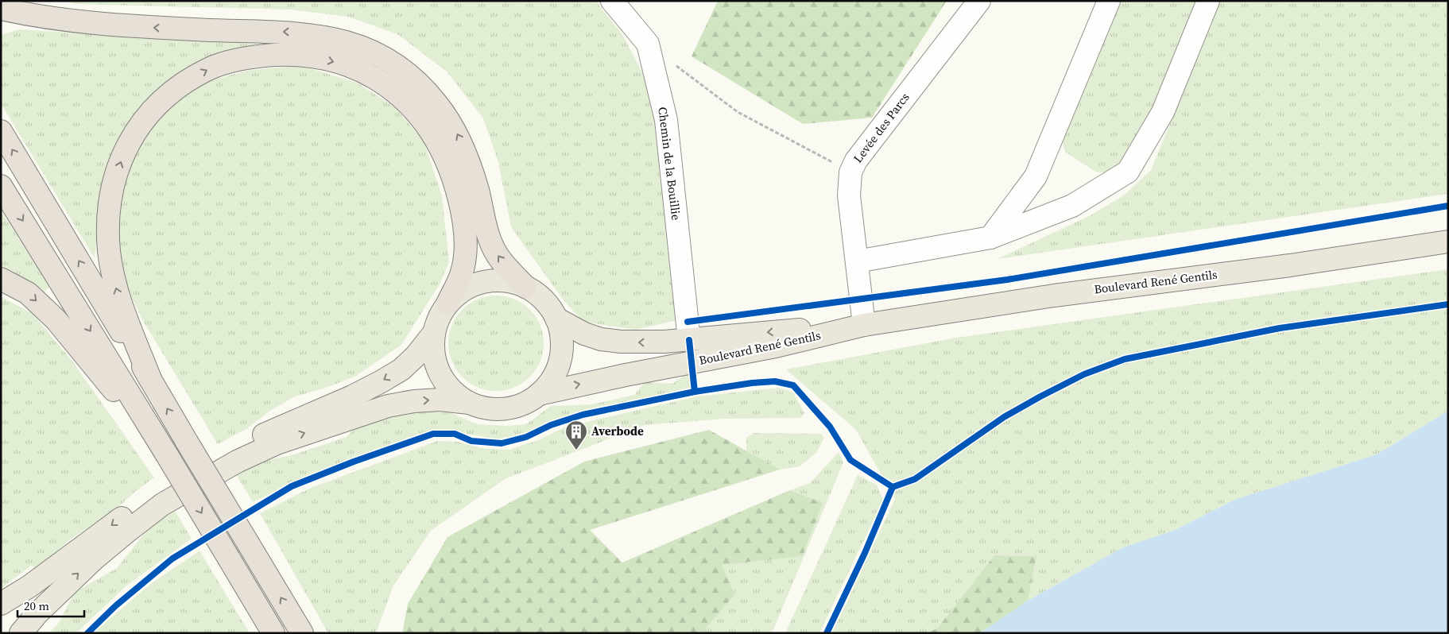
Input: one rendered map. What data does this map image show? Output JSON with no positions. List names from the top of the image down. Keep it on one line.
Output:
{"streets":{"main road":["Boulevard René Gentils"],"street":["Levée des Parcs","Chemin de la Bouillie"]},"crossings":[["Levée des Parcs","Boulevard René Gentils"],["Chemin de la Bouillie","Boulevard René Gentils"]],"places":{"building":["Averbode"]},"scale_bar":"20 m"}
